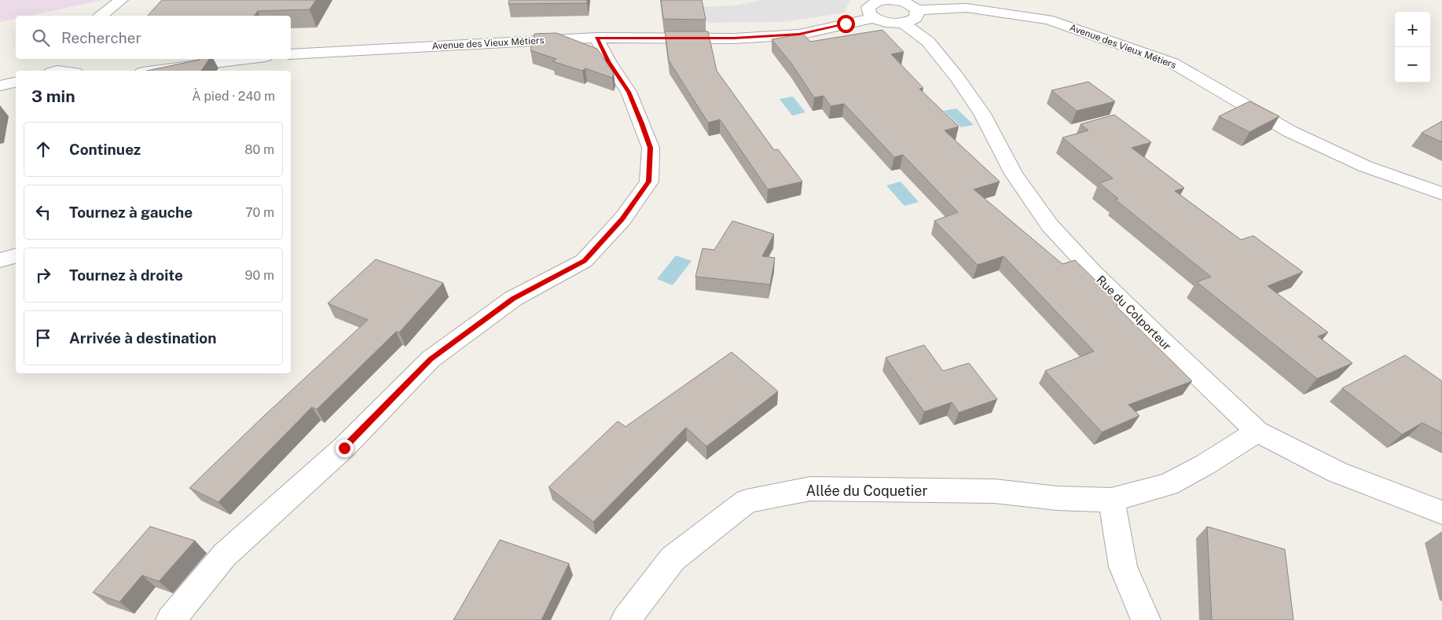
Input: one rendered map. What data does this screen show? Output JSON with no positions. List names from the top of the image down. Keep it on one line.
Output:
{"streets":{"street":["Avenue des Vieux Métiers","Rue du Colporteur","Allée du Coquetier"]},"crossings":[["Avenue des Vieux Métiers","Rue du Colporteur"],["Rue du Colporteur","Allée du Coquetier"]],"page":{"map_buttons":["+","−"],"search":"Rechercher","heading":["3 min","À pied · 240 m"],"list":[["Continuez","80 m"],["Tournez à gauche","70 m"],["Tournez à droite","90 m"],"Arrivée à destination"]}}
